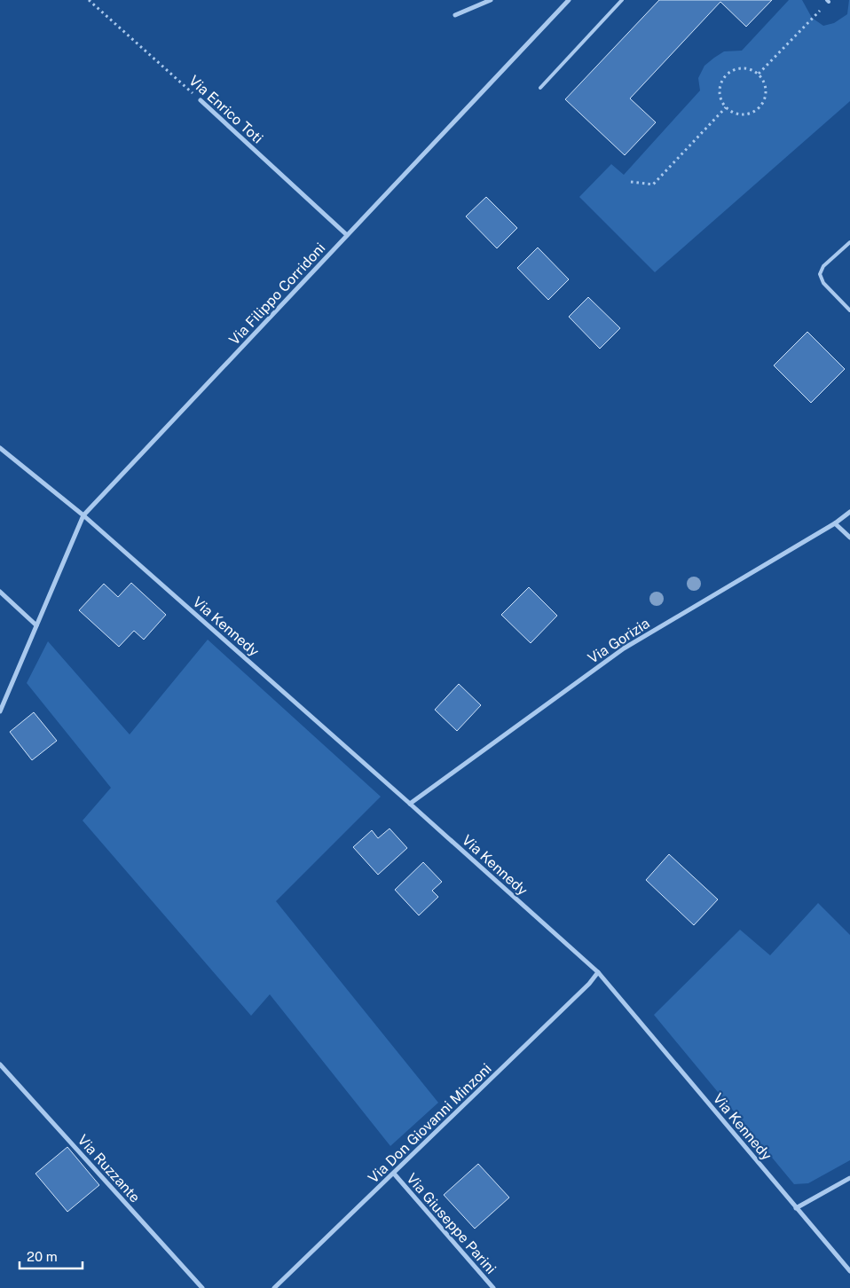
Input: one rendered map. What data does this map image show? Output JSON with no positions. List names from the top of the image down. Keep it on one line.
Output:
{"streets":{"street":["Via Enrico Toti","Via Filippo Corridoni","Via Kennedy","Via Gorizia","Via Don Giovanni Minzoni","Via Ruzzante","Via Giuseppe Parini"]},"crossings":[["Via Enrico Toti","Via Filippo Corridoni"],["Via Filippo Corridoni","Via Kennedy"],["Via Kennedy","Via Gorizia"],["Via Kennedy","Via Don Giovanni Minzoni"],["Via Don Giovanni Minzoni","Via Giuseppe Parini"]],"scale_bar":"20 m"}
